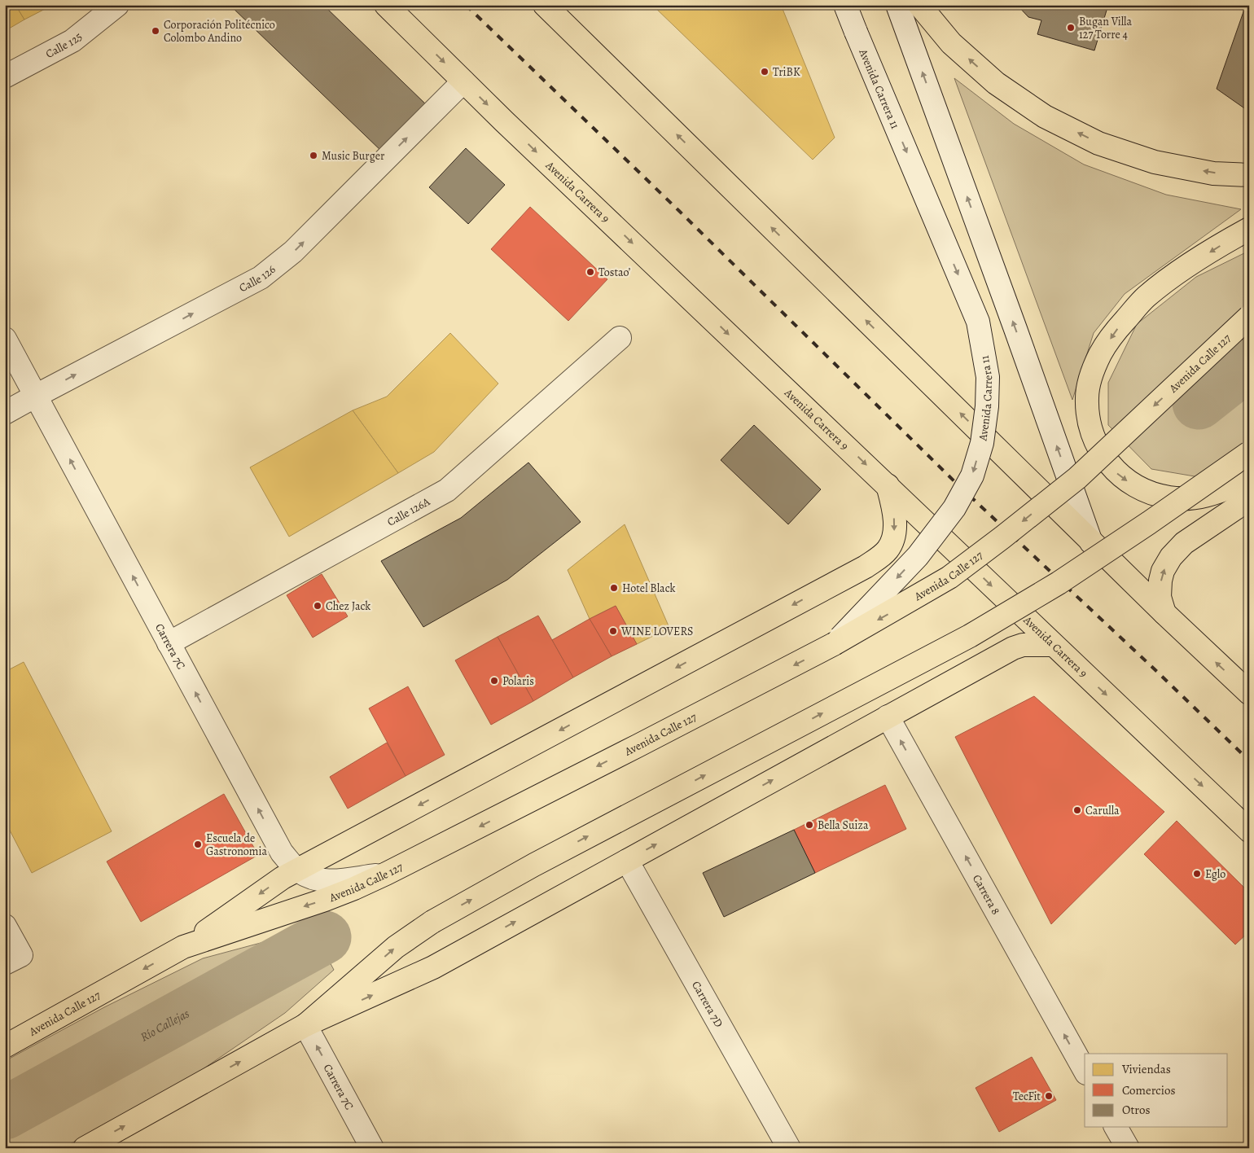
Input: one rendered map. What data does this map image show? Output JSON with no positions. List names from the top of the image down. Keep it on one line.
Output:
{"streets":{"main road":["Avenida Carrera 9","Avenida Calle 127"],"street":["Calle 125","Avenida Carrera 11","Calle 126","Calle 126A","Carrera 7C","Carrera 8","Carrera 7D"]},"crossings":[["Avenida Carrera 11","Avenida Calle 127"],["Avenida Carrera 9","Calle 126"],["Calle 126","Carrera 7C"],["Avenida Calle 127","Carrera 7C"],["Calle 126A","Carrera 7C"]],"one_way":["Calle 126","Carrera 7C","Carrera 8"],"water":["Río Callejas"],"places":["Bugan Villa 127 Torre 4","Corporación Politécnico Colombo Andino","TriBK","Music Burger","Tostao’","Hotel Black","Chez Jack","WINE LOVERS","Polaris","Carulla","Bella Suiza","Escuela de Gastronomia","Eglo","TecFit"],"legend":["Viviendas","Comercios","Otros"]}
